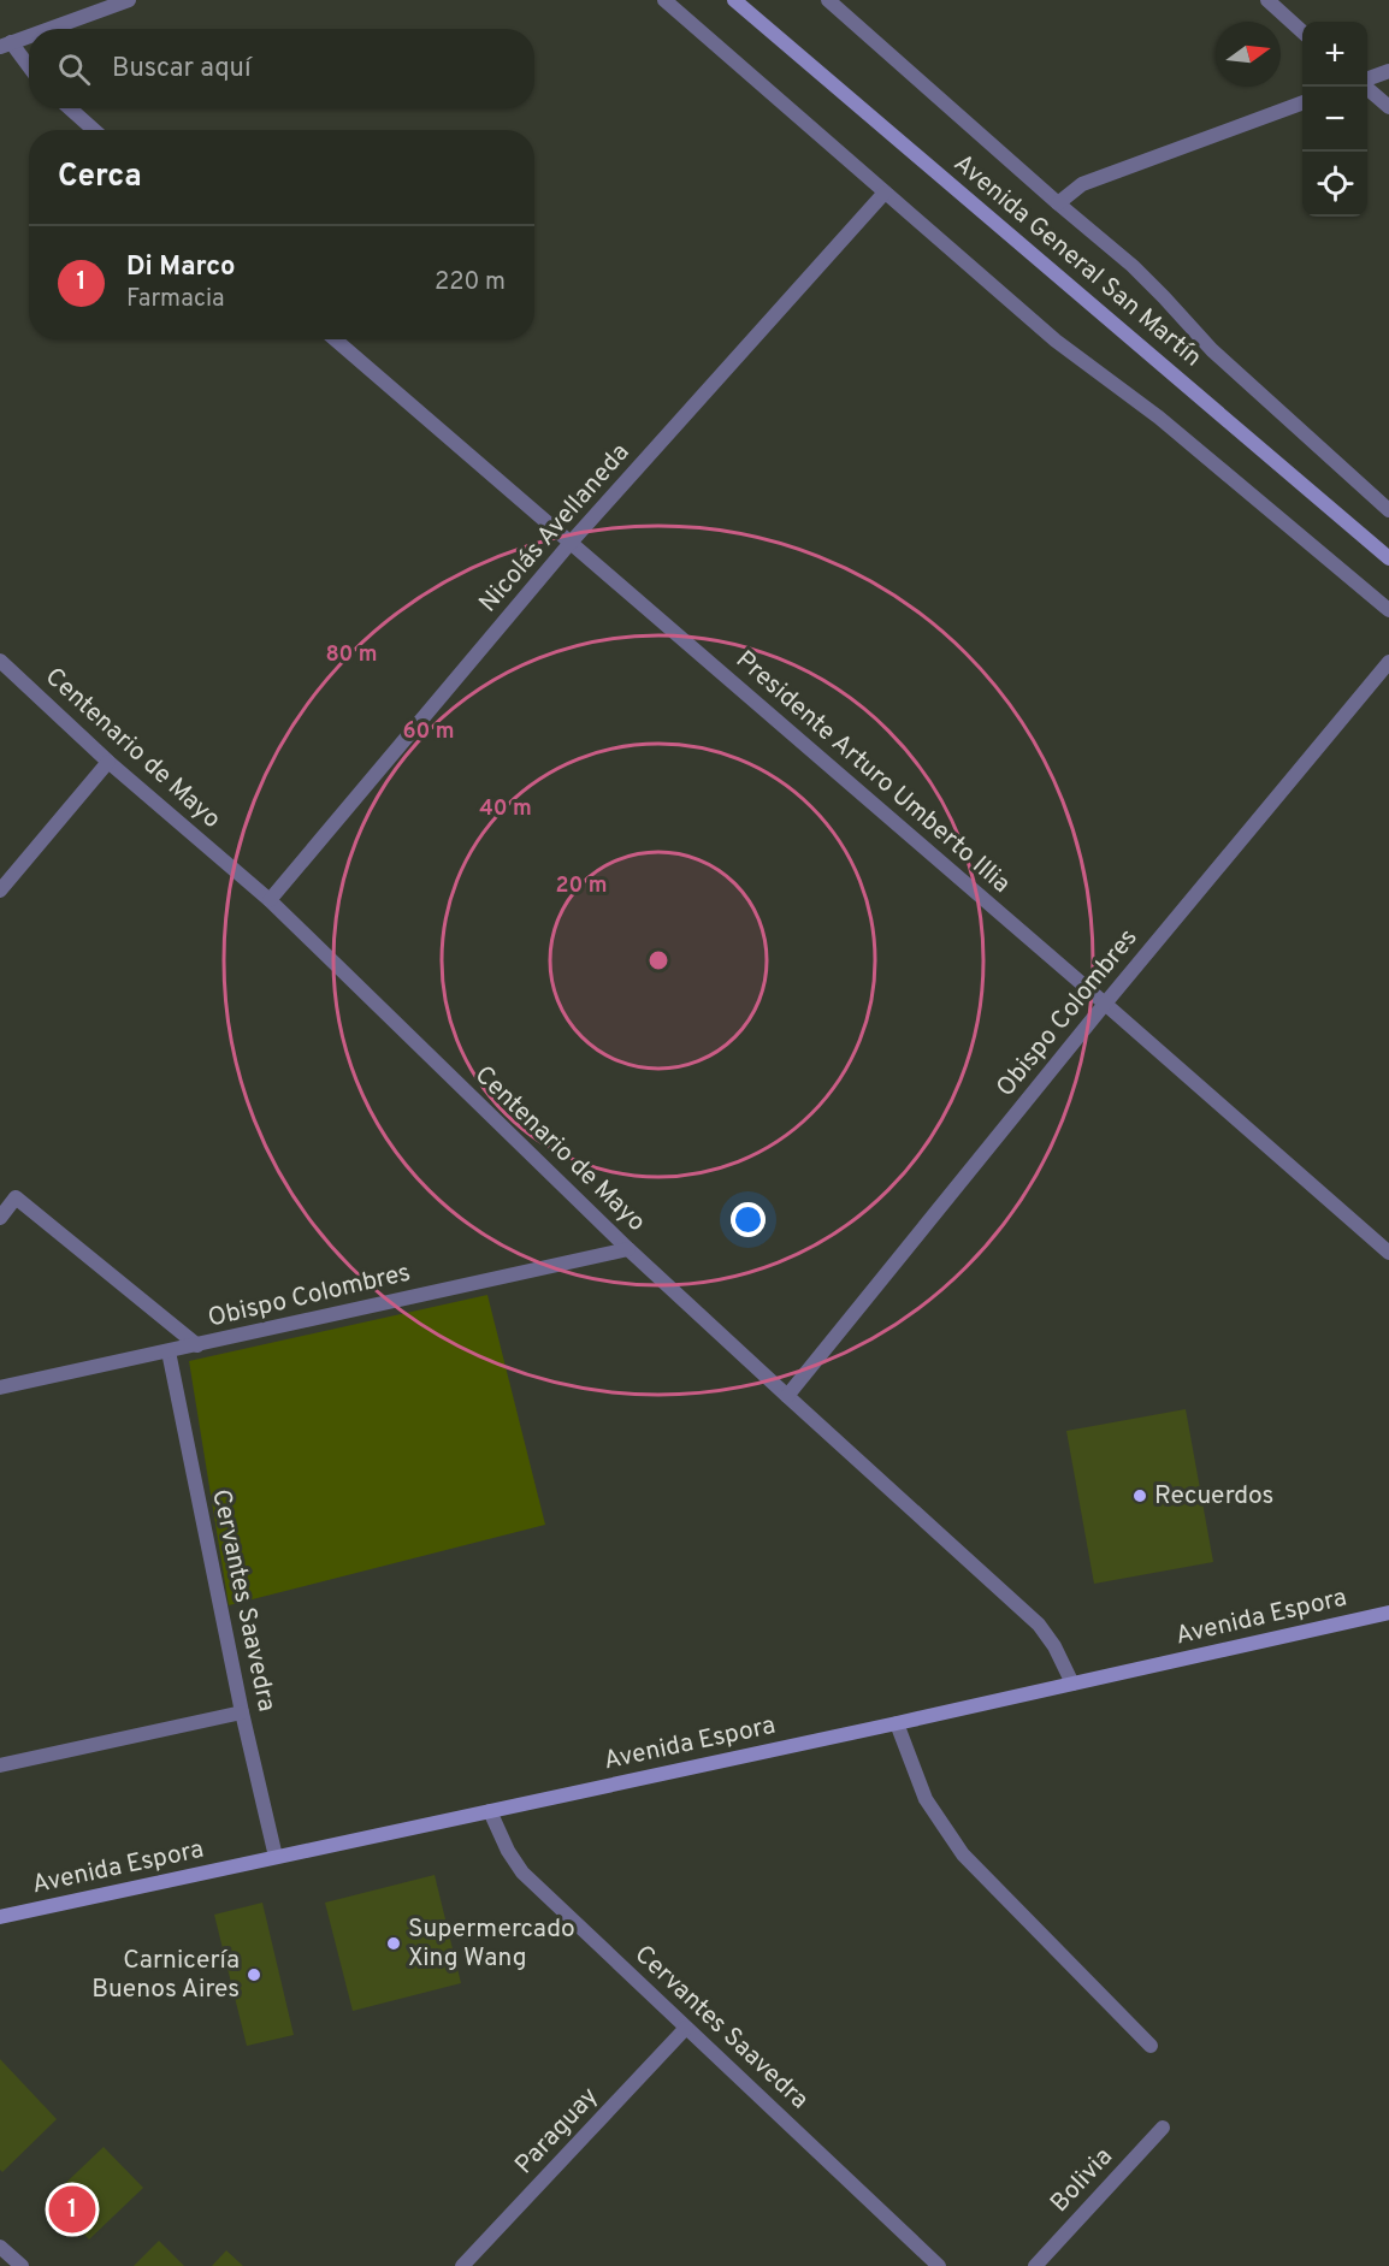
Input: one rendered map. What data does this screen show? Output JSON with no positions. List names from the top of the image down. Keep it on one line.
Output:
{"streets":{"main road":["Avenida General San Martín","Avenida Espora"],"street":["Nicolás Avellaneda","Centenario de Mayo","Presidente Arturo Umberto Illia","Obispo Colombres","Cervantes Saavedra","Paraguay","Bolivia"]},"crossings":[["Nicolás Avellaneda","Centenario de Mayo"],["Nicolás Avellaneda","Presidente Arturo Umberto Illia"],["Centenario de Mayo","Obispo Colombres"],["Centenario de Mayo","Avenida Espora"],["Presidente Arturo Umberto Illia","Obispo Colombres"],["Obispo Colombres","Cervantes Saavedra"],["Cervantes Saavedra","Avenida Espora"],["Cervantes Saavedra","Paraguay"]],"places":["Recuerdos","Supermercado Xing Wang","Carnicería Buenos Aires"],"north":"right","page":{"map_buttons":["+","−"],"search":"Buscar aquí","heading":"Cerca","list":[{"mark":"1","name":"Di Marco","note":"Farmacia","value":"220 m"}],"pins":"1"},"rings":["80 m","60 m","40 m","20 m"]}
